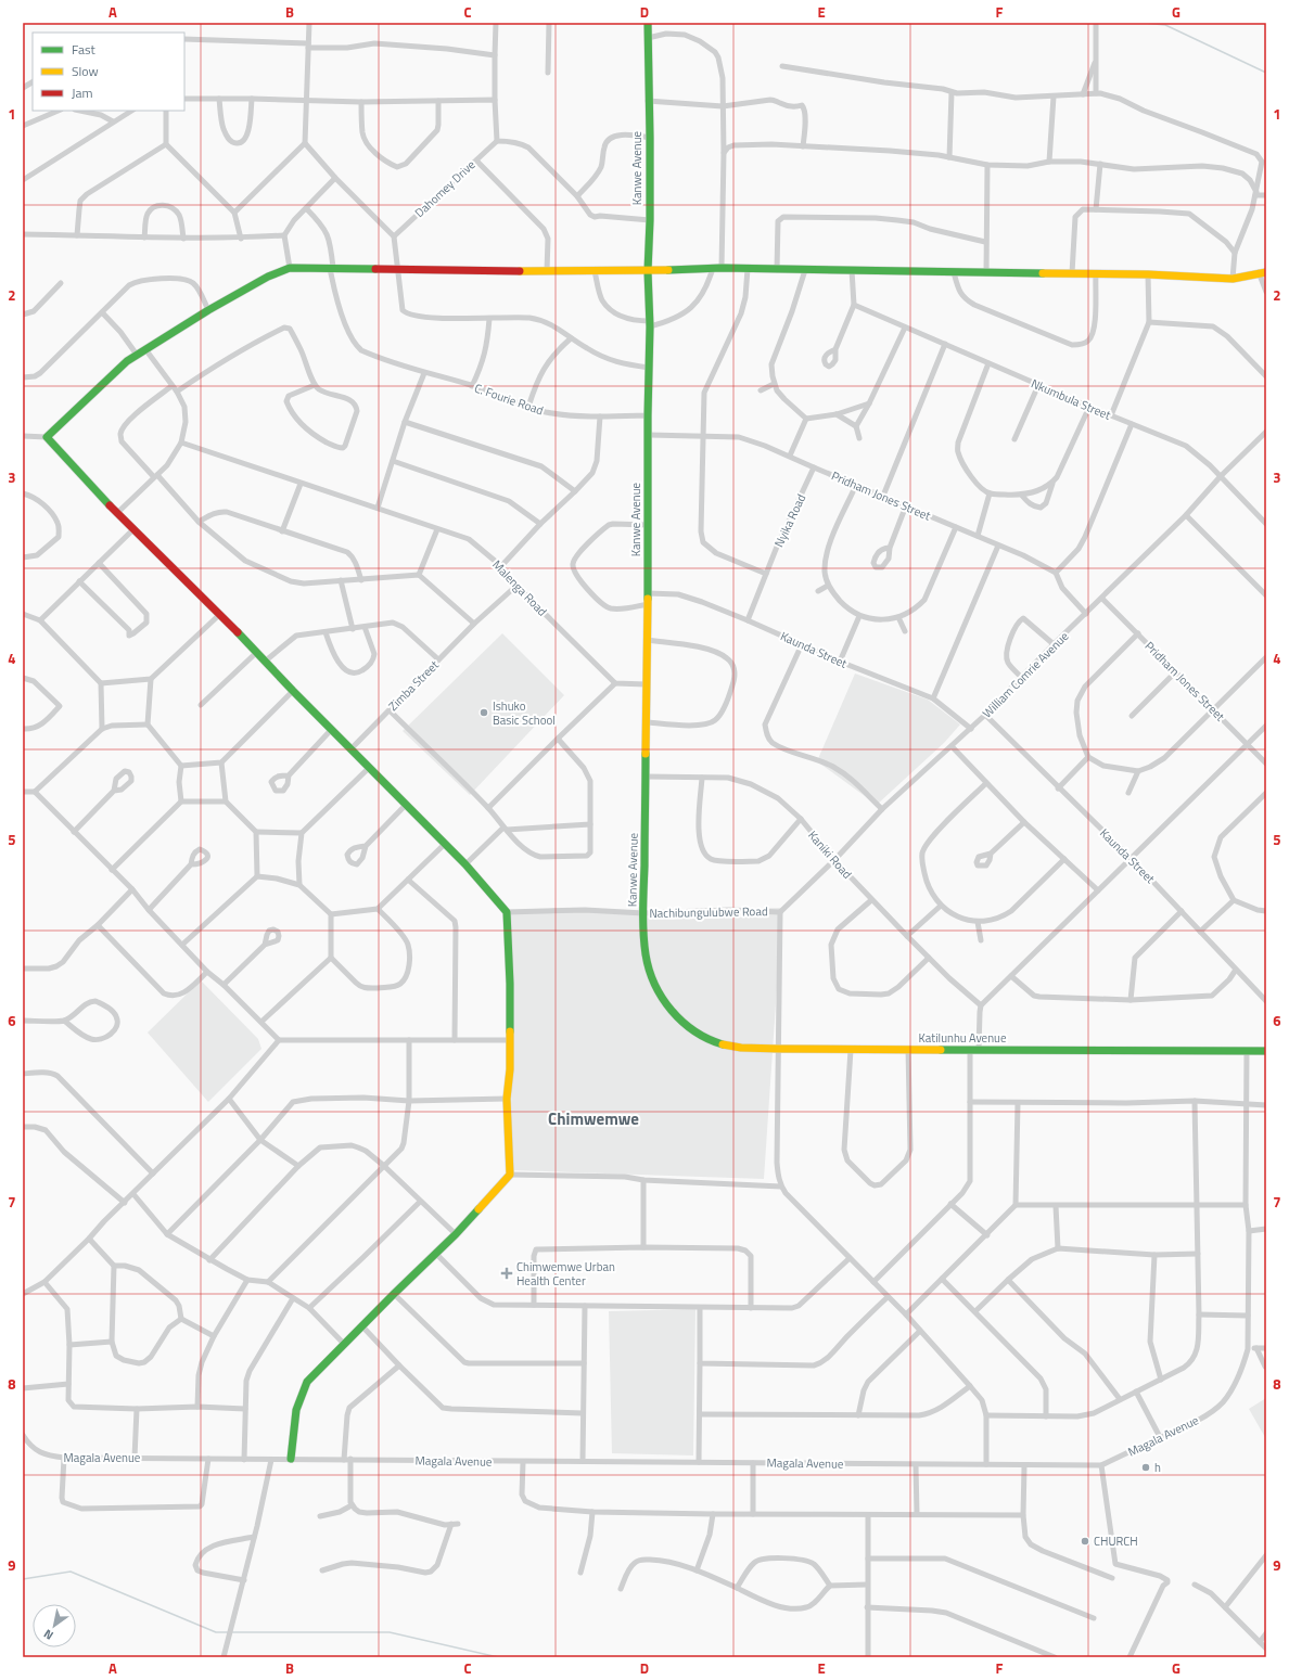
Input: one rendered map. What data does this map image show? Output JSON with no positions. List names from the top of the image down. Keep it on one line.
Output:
{"streets":{"street":["Kanwe Avenue","Dahomey Drive","C. Fourie Road","Nkumbula Street","Pridham Jones Street","Nyika Road","Malenga Road","Kaunda Street","William Comrie Avenue","Zimba Street","Kaniki Road","Nachibungulubwe Road","Katilunhu Avenue","Magala Avenue"]},"crossings":[["Kanwe Avenue","C. Fourie Road"],["Kanwe Avenue","Pridham Jones Street"],["Kanwe Avenue","Kaunda Street"],["Kanwe Avenue","Kaniki Road"],["Kanwe Avenue","Nachibungulubwe Road"],["Kanwe Avenue","Katilunhu Avenue"],["Nkumbula Street","William Comrie Avenue"],["Pridham Jones Street","Nyika Road"],["Pridham Jones Street","William Comrie Avenue"],["Nyika Road","Kaunda Street"],["Malenga Road","Zimba Street"],["Kaunda Street","William Comrie Avenue"],["William Comrie Avenue","Kaniki Road"],["William Comrie Avenue","Nachibungulubwe Road"],["Katilunhu Avenue","Magala Avenue"]],"districts":["Chimwemwe"],"places":{"other":["Ishuko Basic School","h","CHURCH"],"health":["Chimwemwe Urban Health Center"]},"legend":["Fast","Slow","Jam"],"north":"bottom left","grid":{"columns":["A","B","C","D","E","F","G"],"rows":["1","2","3","4","5","6","7","8","9"]}}
